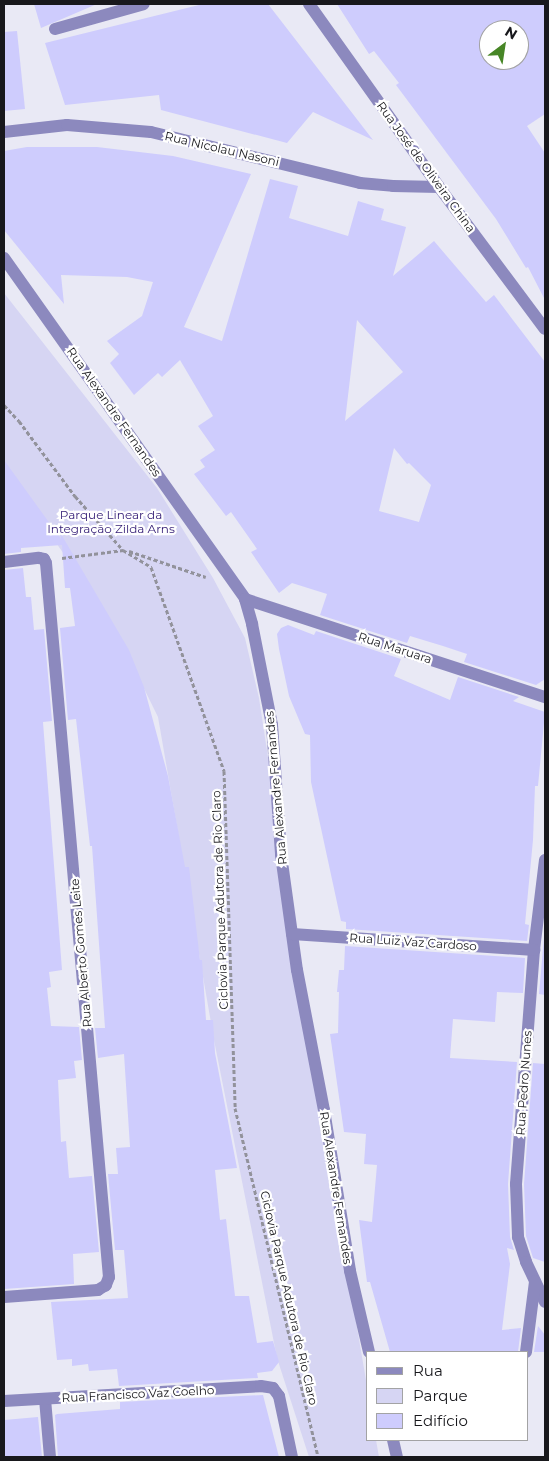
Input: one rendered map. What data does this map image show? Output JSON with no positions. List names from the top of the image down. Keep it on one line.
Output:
{"streets":{"street":["Rua Nicolau Nasoni","Rua José de Oliveira China","Rua Alexandre Fernandes","Rua Maruara","Rua Luiz Vaz Cardoso","Rua Alberto Gomes Leite","Rua Pedro Nunes","Rua Francisco Vaz Coelho"],"path":["Ciclovia Parque Adutora de Rio Claro"]},"crossings":[["Rua Nicolau Nasoni","Rua José de Oliveira China"],["Rua Alexandre Fernandes","Rua Maruara"],["Rua Alexandre Fernandes","Rua Luiz Vaz Cardoso"],["Rua Luiz Vaz Cardoso","Rua Pedro Nunes"]],"parks":["Parque Linear da Integração Zilda Arns"],"legend":["Rua","Parque","Edifício"],"north":"top right"}
